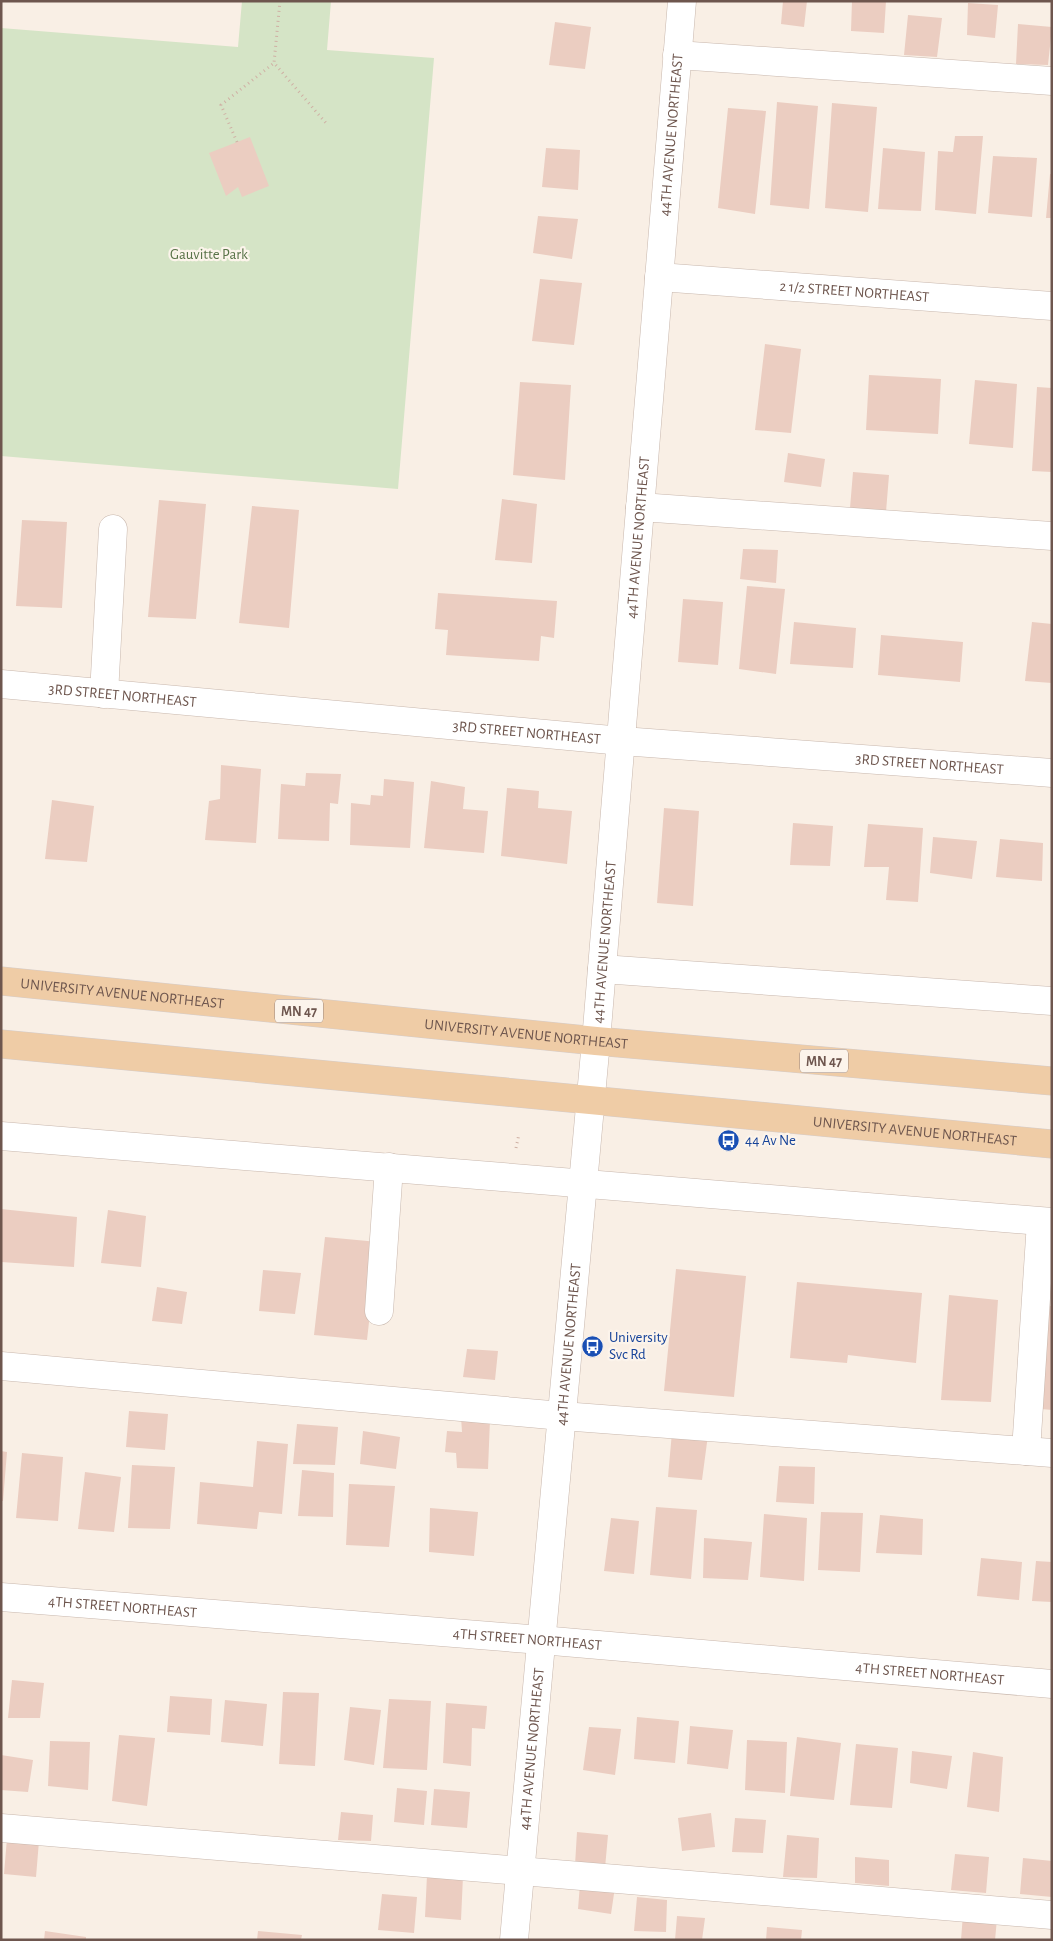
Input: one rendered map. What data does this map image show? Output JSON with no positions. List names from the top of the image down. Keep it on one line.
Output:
{"streets":{"main road":["UNIVERSITY AVENUE NORTHEAST","MN 47"],"street":["44TH AVENUE NORTHEAST","2 1/2 STREET NORTHEAST","3RD STREET NORTHEAST","4TH STREET NORTHEAST"]},"crossings":[["44TH AVENUE NORTHEAST","2 1/2 STREET NORTHEAST"],["44TH AVENUE NORTHEAST","3RD STREET NORTHEAST"],["44TH AVENUE NORTHEAST","UNIVERSITY AVENUE NORTHEAST"],["44TH AVENUE NORTHEAST","4TH STREET NORTHEAST"]],"parks":["Gauvitte Park"],"places":{"bus stop":["44 Av Ne","University Svc Rd"]}}
